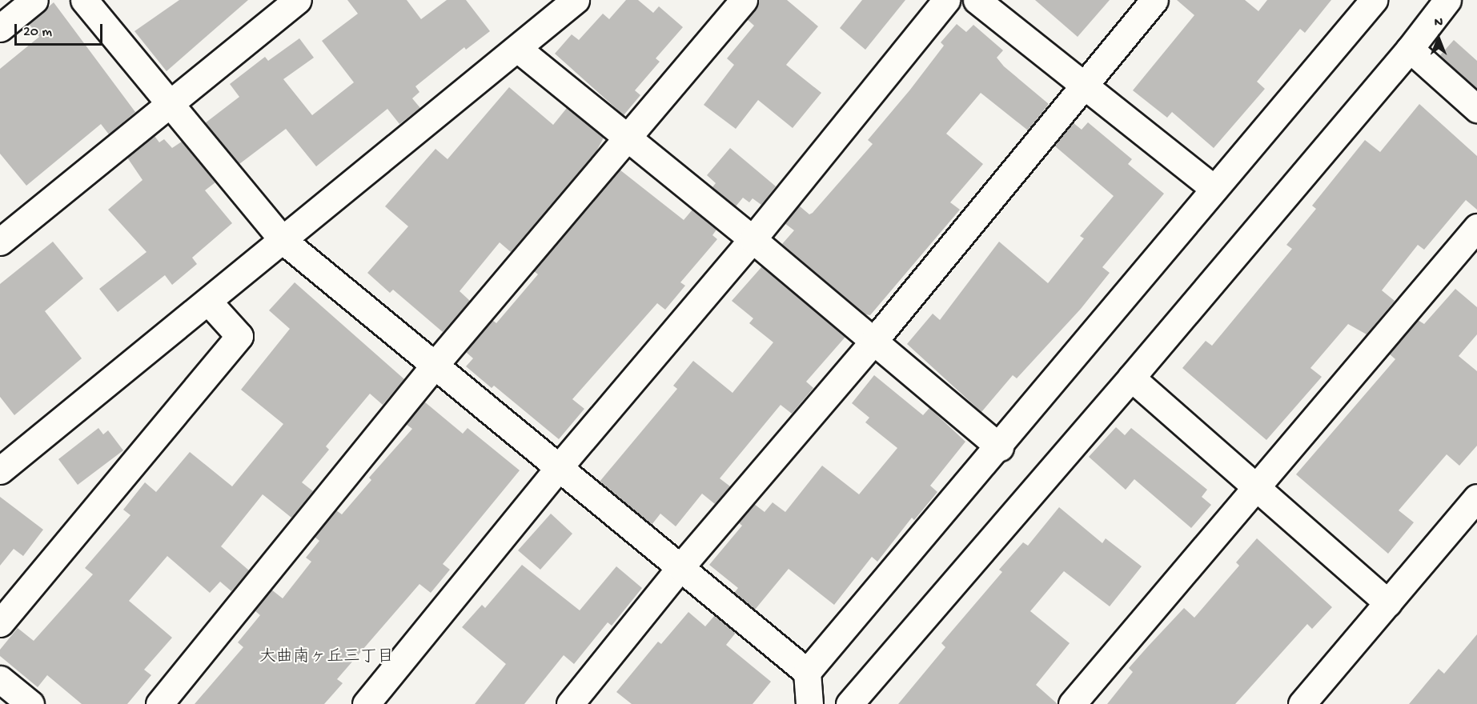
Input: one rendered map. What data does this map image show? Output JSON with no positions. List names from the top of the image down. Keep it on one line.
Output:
{"districts":["大曲南ヶ丘三丁目"],"scale_bar":"20 m","north":"top"}
